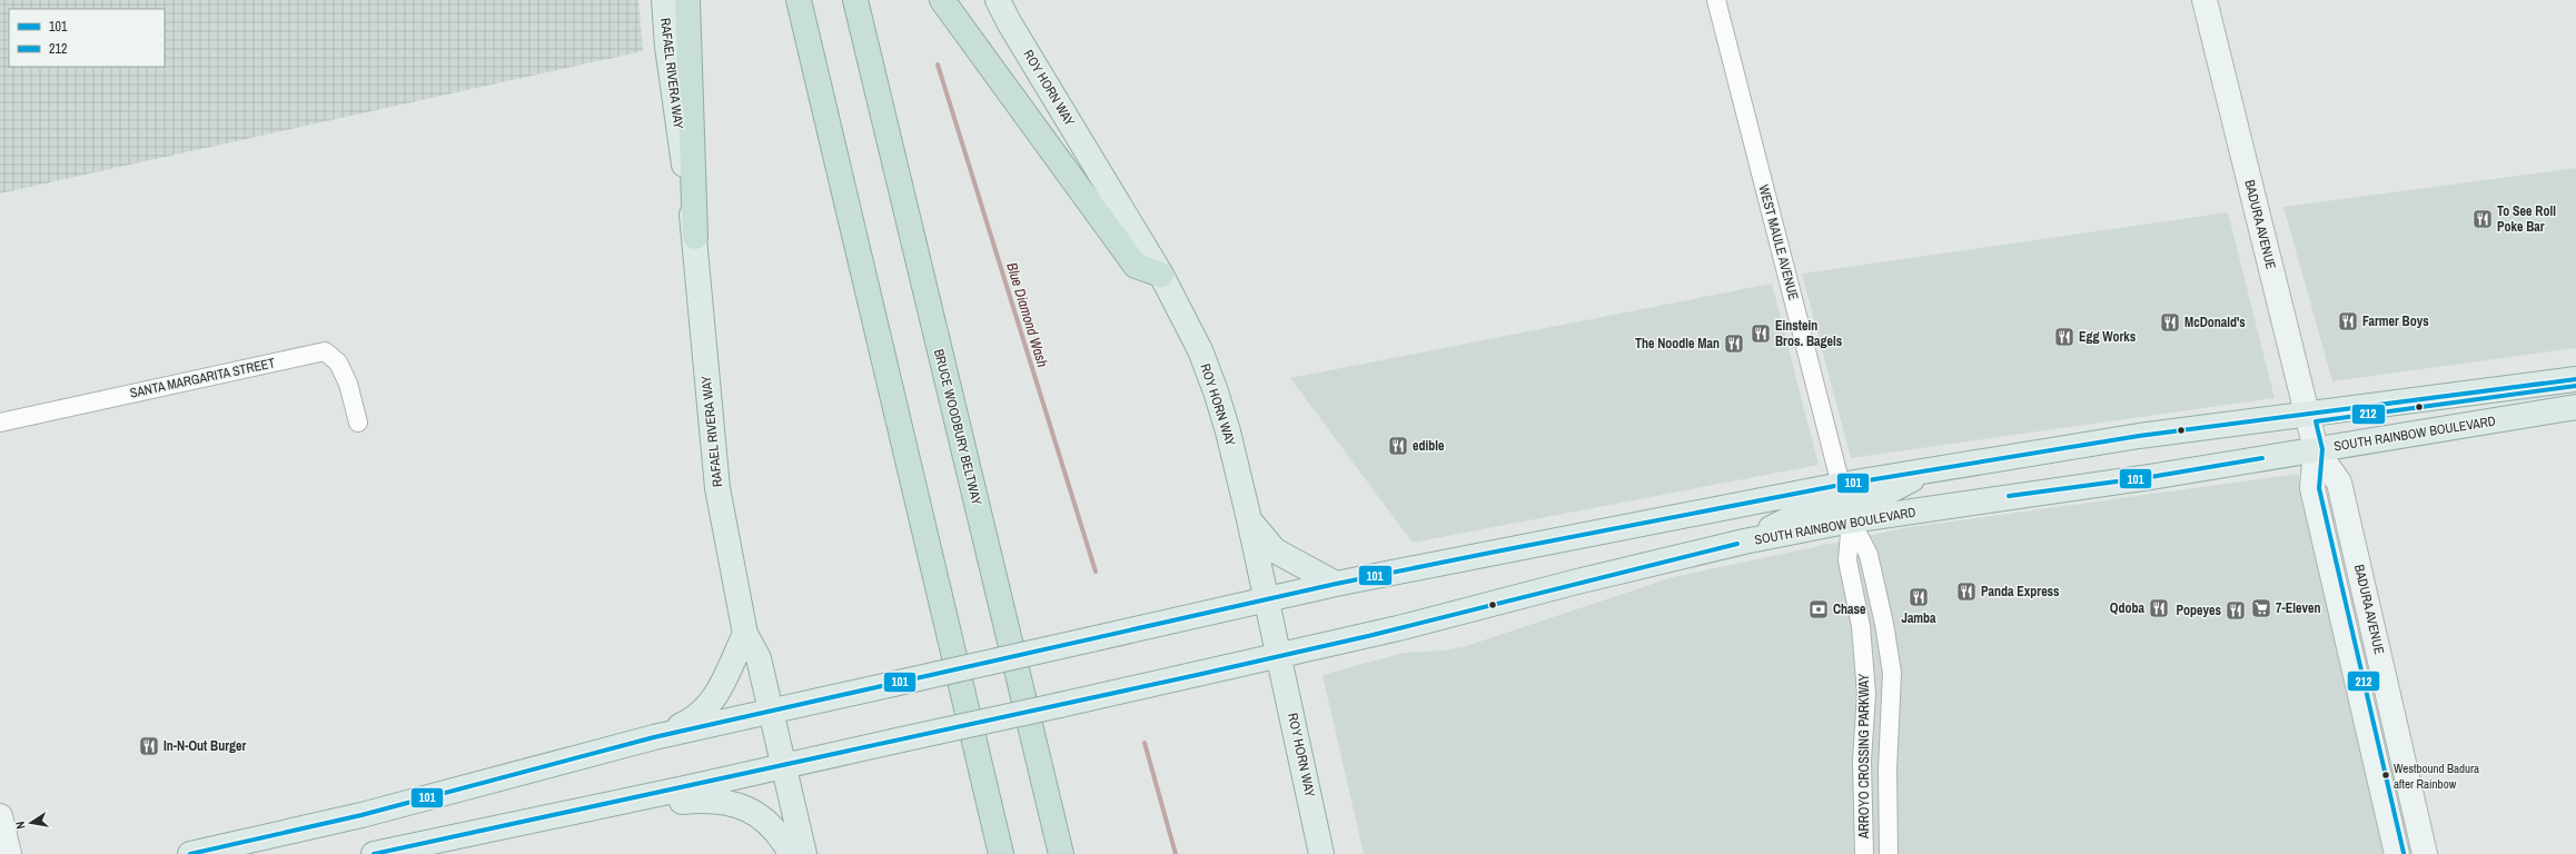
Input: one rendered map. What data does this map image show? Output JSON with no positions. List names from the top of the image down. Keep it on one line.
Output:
{"streets":{"highway":["BRUCE WOODBURY BELTWAY"],"main road":["RAFAEL RIVERA WAY","ROY HORN WAY","BADURA AVENUE","SOUTH RAINBOW BOULEVARD"],"street":["WEST MAULE AVENUE","SANTA MARGARITA STREET","ARROYO CROSSING PARKWAY"]},"crossings":[["RAFAEL RIVERA WAY","SOUTH RAINBOW BOULEVARD"],["ROY HORN WAY","SOUTH RAINBOW BOULEVARD"],["BADURA AVENUE","SOUTH RAINBOW BOULEVARD"],["SOUTH RAINBOW BOULEVARD","ARROYO CROSSING PARKWAY"]],"water":["Blue Diamond Wash"],"places":{"restaurant":["To See Roll Poke Bar","Farmer Boys","McDonald's","Einstein Bros. Bagels","Egg Works","The Noodle Man","edible","Panda Express","Jamba","Qdoba","Popeyes","In-N-Out Burger"],"supermarket":["7-Eleven"],"bank":["Chase"],"other":["Westbound Badura after Rainbow"]},"lines":["transit line 101","transit line 212"],"legend":["101","212"],"north":"left"}
